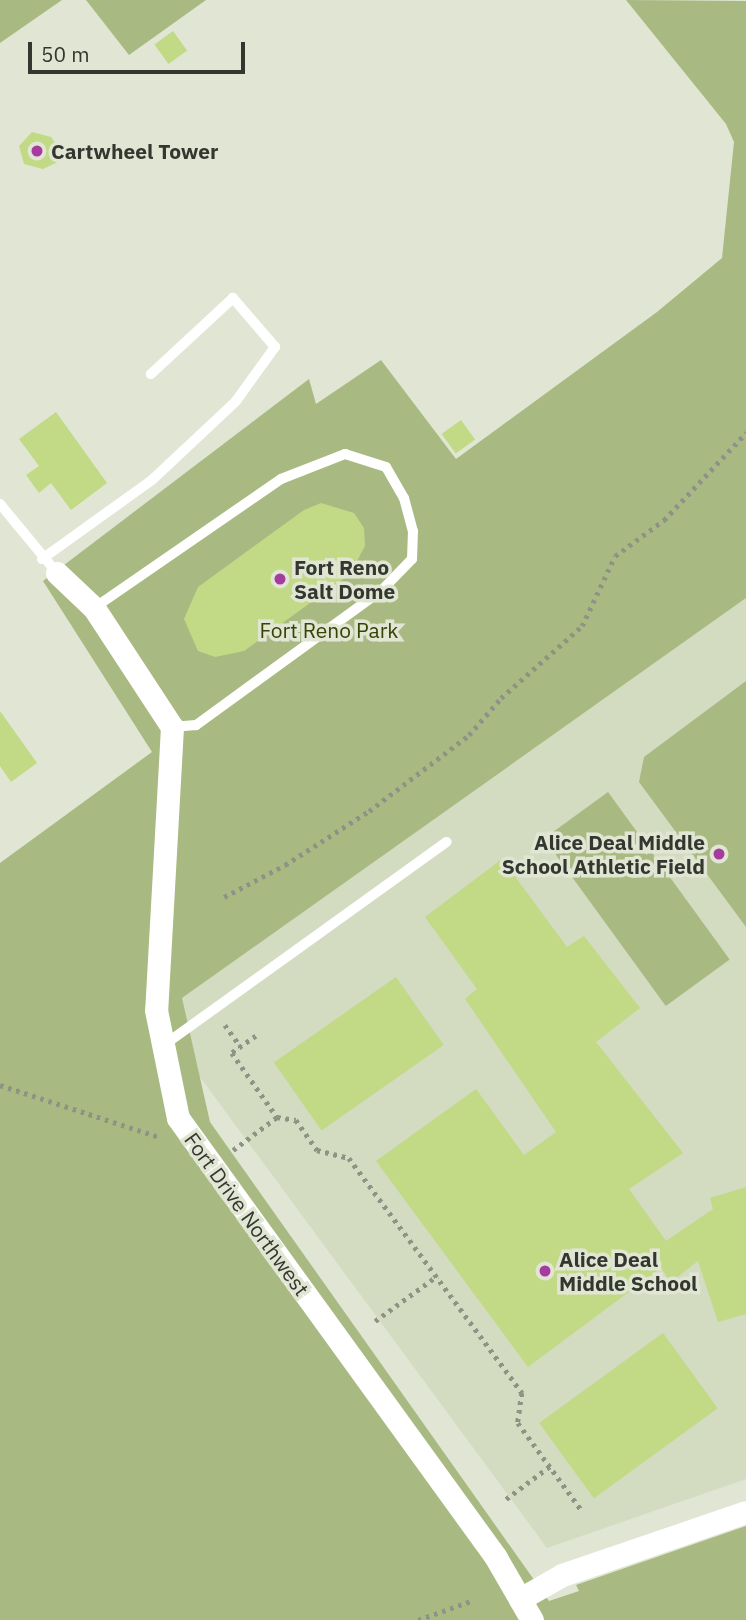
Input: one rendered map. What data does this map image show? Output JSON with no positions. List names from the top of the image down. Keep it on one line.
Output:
{"streets":{"street":["Fort Drive Northwest"]},"parks":["Fort Reno Park"],"places":["Cartwheel Tower","Fort Reno Salt Dome","Alice Deal Middle School Athletic Field","Alice Deal Middle School"],"scale_bar":"50 m"}
